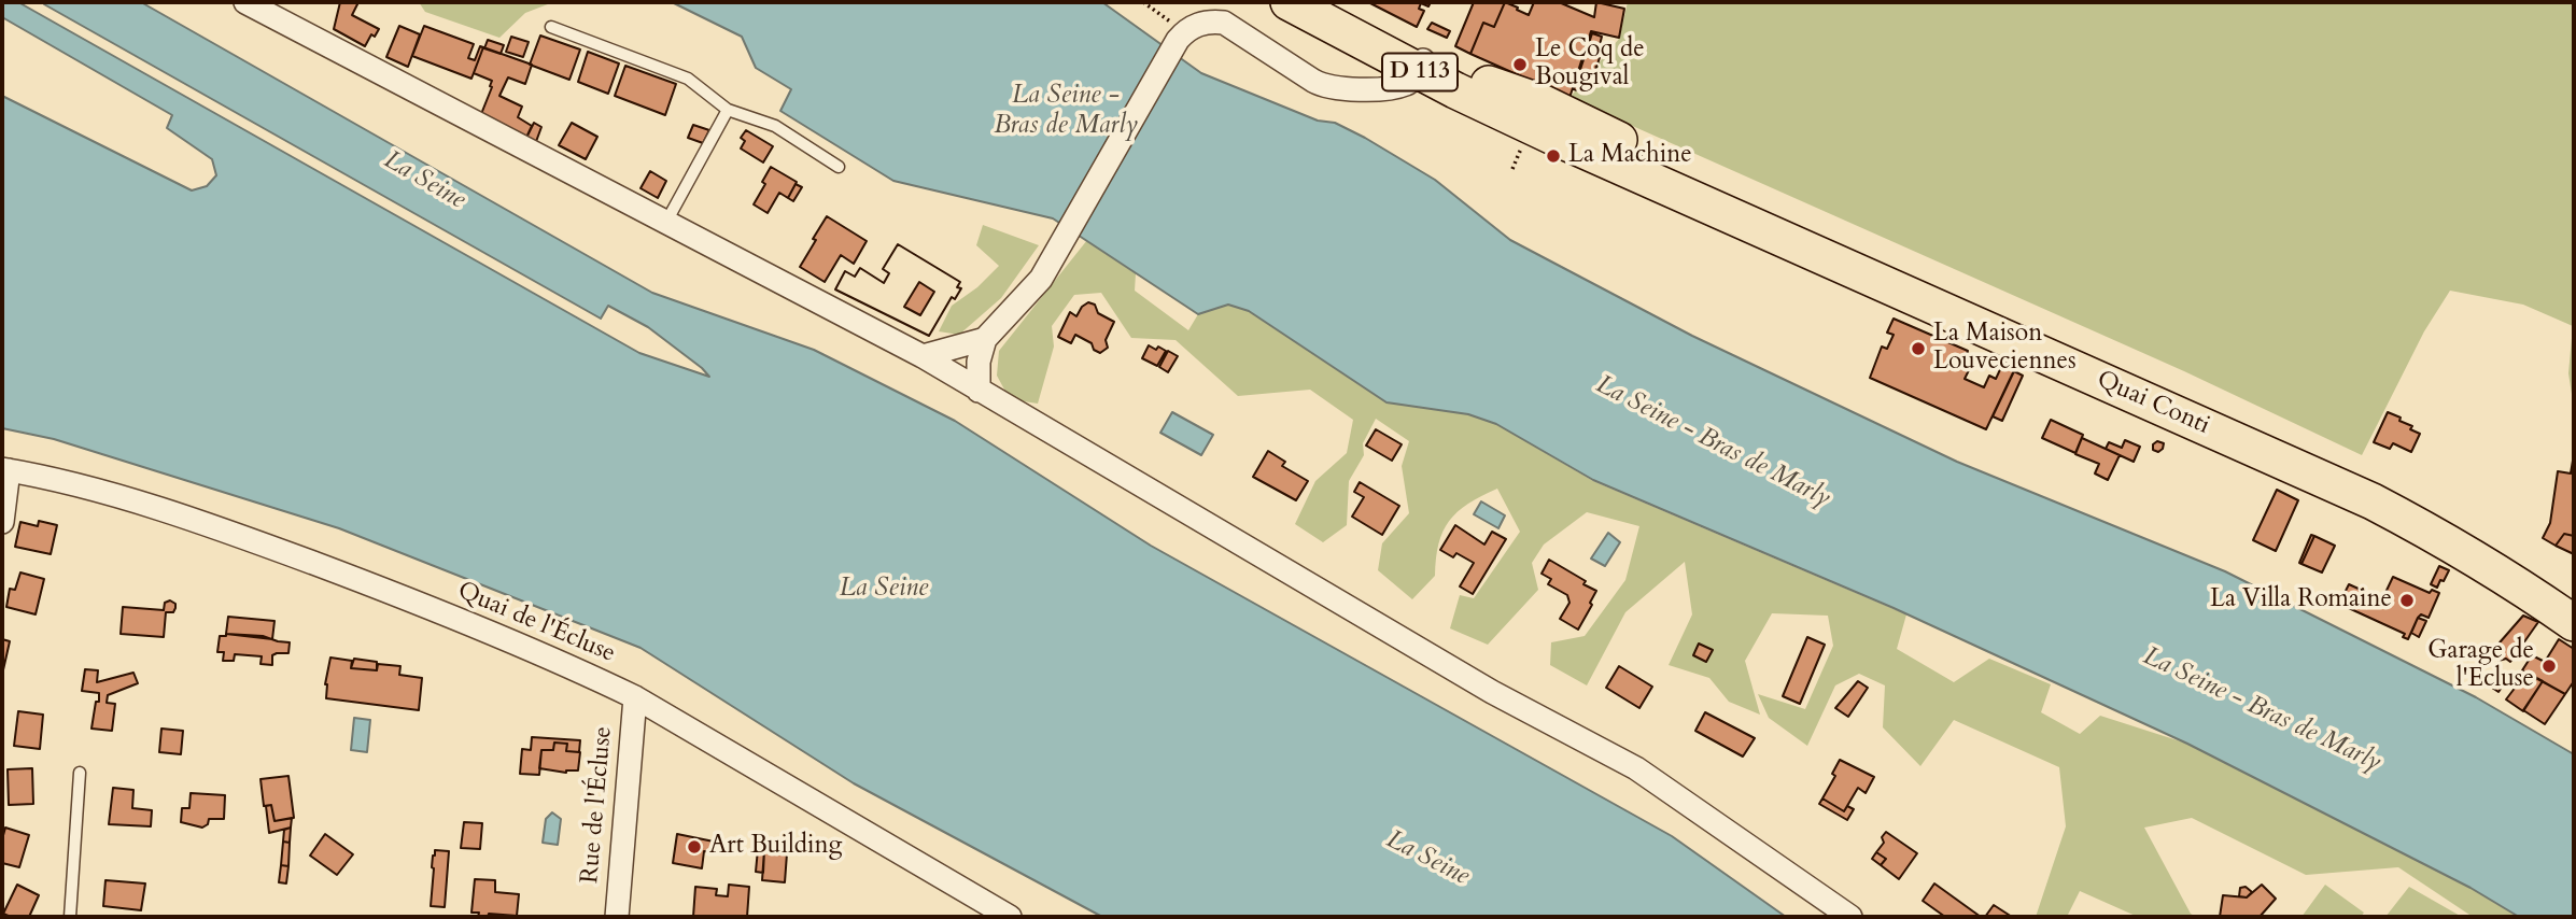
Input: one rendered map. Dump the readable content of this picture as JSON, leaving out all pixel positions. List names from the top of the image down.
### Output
{
  "streets": {
    "main road": ["D 113", "Quai Conti"],
    "street": ["Quai de l'Écluse", "Rue de l'Écluse"]
  },
  "crossings": [
    ["D 113", "Quai Conti"],
    ["Quai de l'Écluse", "Rue de l'Écluse"]
  ],
  "water": ["La Seine - Bras de Marly", "La Seine"],
  "places": [
    "Le Coq de Bougival",
    "La Machine",
    "La Maison Louveciennes",
    "La Villa Romaine",
    "Garage de l'Ecluse",
    "Art Building"
  ]
}
